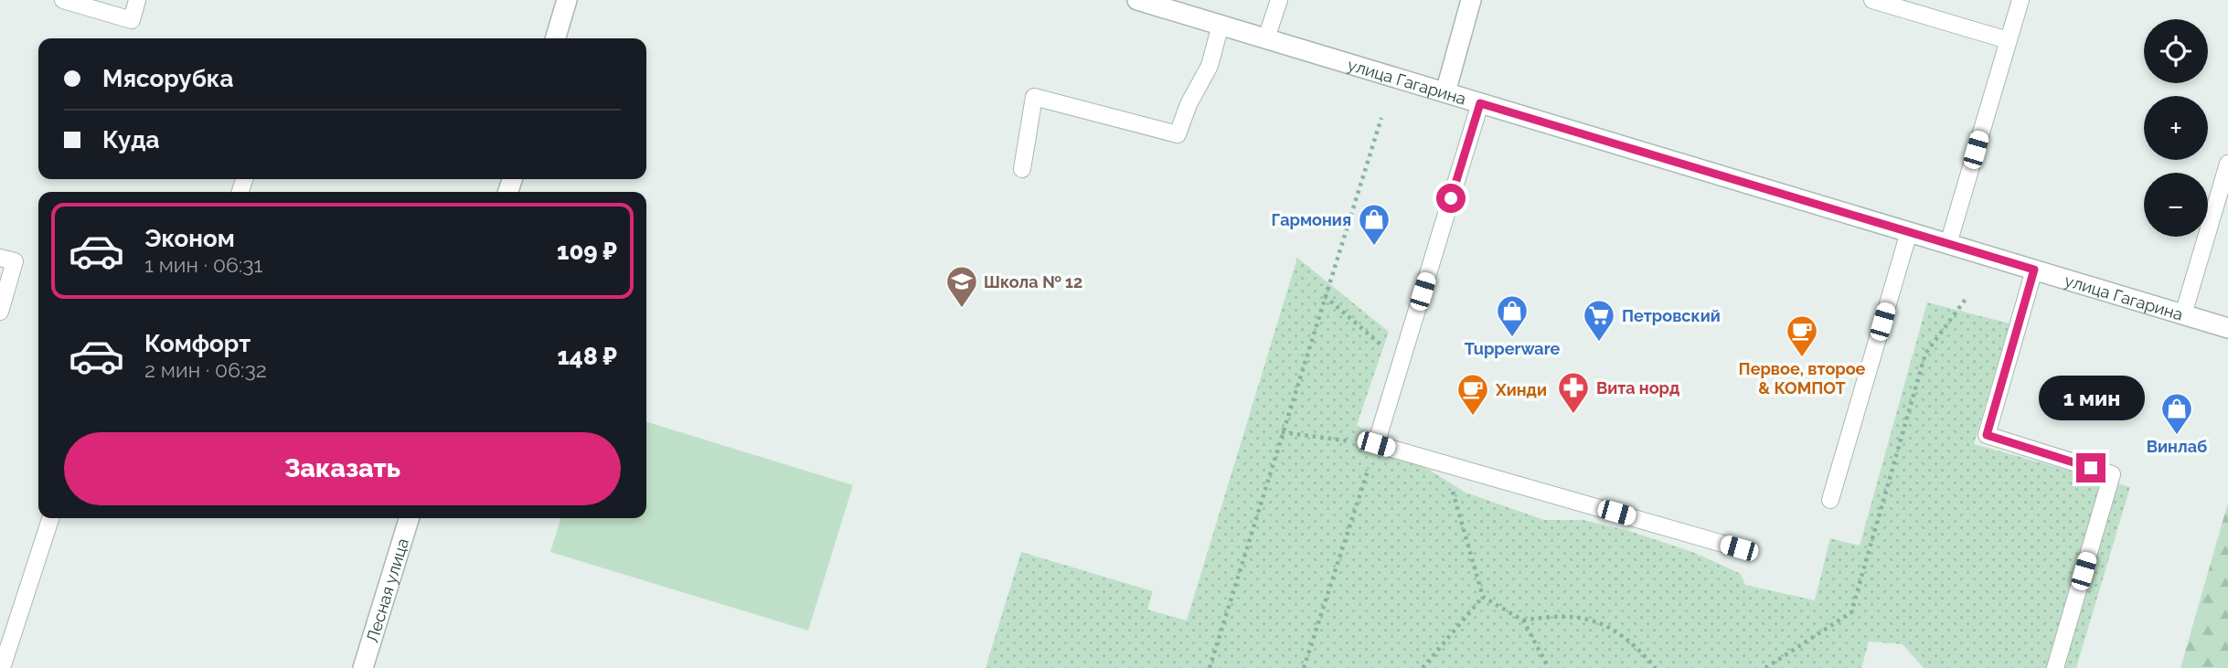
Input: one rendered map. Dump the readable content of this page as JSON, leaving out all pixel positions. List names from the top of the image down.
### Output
{
  "streets": {
    "street": ["улица Гагарина", "Лесная улица"]
  },
  "places": {
    "shop": ["Гармония", "Tupperware", "Винлаб"],
    "school or university": ["Школа № 12"],
    "supermarket": ["Петровский"],
    "cafe": ["Первое, второе & КОМПОТ", "Хинди"],
    "pharmacy": ["Вита норд"]
  },
  "page": {
    "map_buttons": ["+", "−"],
    "banner": ["Мясорубка", "Куда"],
    "list": [
      {
        "name": "Эконом",
        "note": "1 мин · 06:31",
        "value": "109 ₽"
      },
      {
        "name": "Комфорт",
        "note": "2 мин · 06:32",
        "value": "148 ₽"
      }
    ],
    "bubble": "1 мин",
    "buttons": "Заказать"
  }
}
